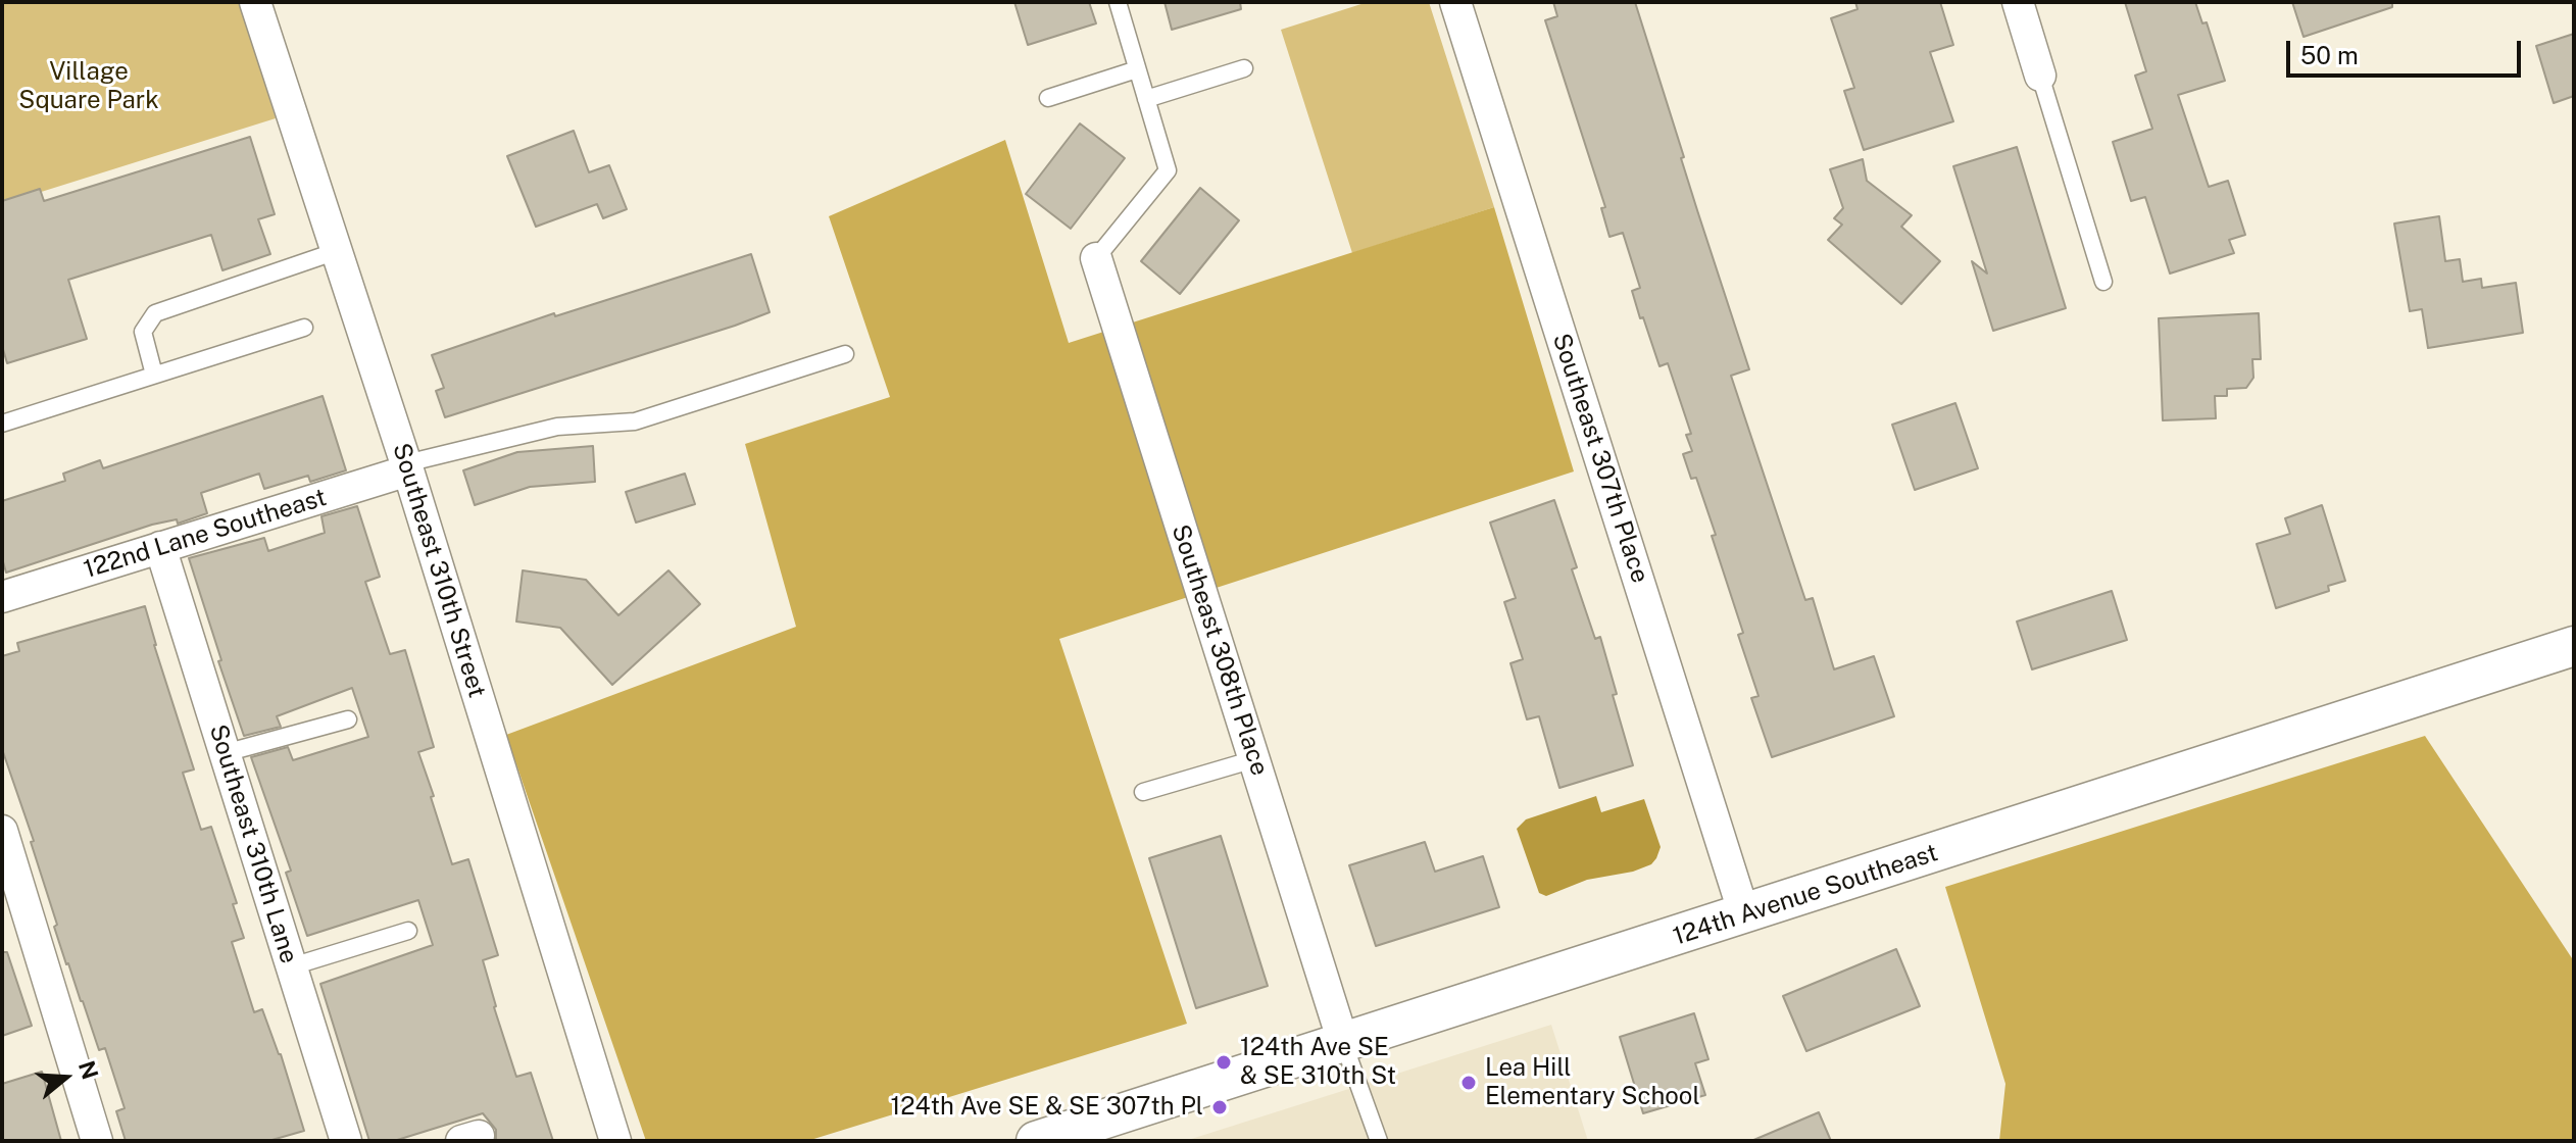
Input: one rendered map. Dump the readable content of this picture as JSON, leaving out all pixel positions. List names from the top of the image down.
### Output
{
  "streets": {
    "street": [
      "Southeast 307th Place",
      "122nd Lane Southeast",
      "Southeast 310th Street",
      "Southeast 308th Place",
      "Southeast 310th Lane",
      "124th Avenue Southeast"
    ]
  },
  "crossings": [
    ["Southeast 307th Place", "124th Avenue Southeast"],
    ["122nd Lane Southeast", "Southeast 310th Street"],
    ["122nd Lane Southeast", "Southeast 310th Lane"],
    ["Southeast 308th Place", "124th Avenue Southeast"]
  ],
  "parks": ["Village Square Park"],
  "places": ["124th Ave SE & SE 310th St", "Lea Hill Elementary School", "124th Ave SE & SE 307th Pl"],
  "scale_bar": "50 m",
  "north": "right"
}
